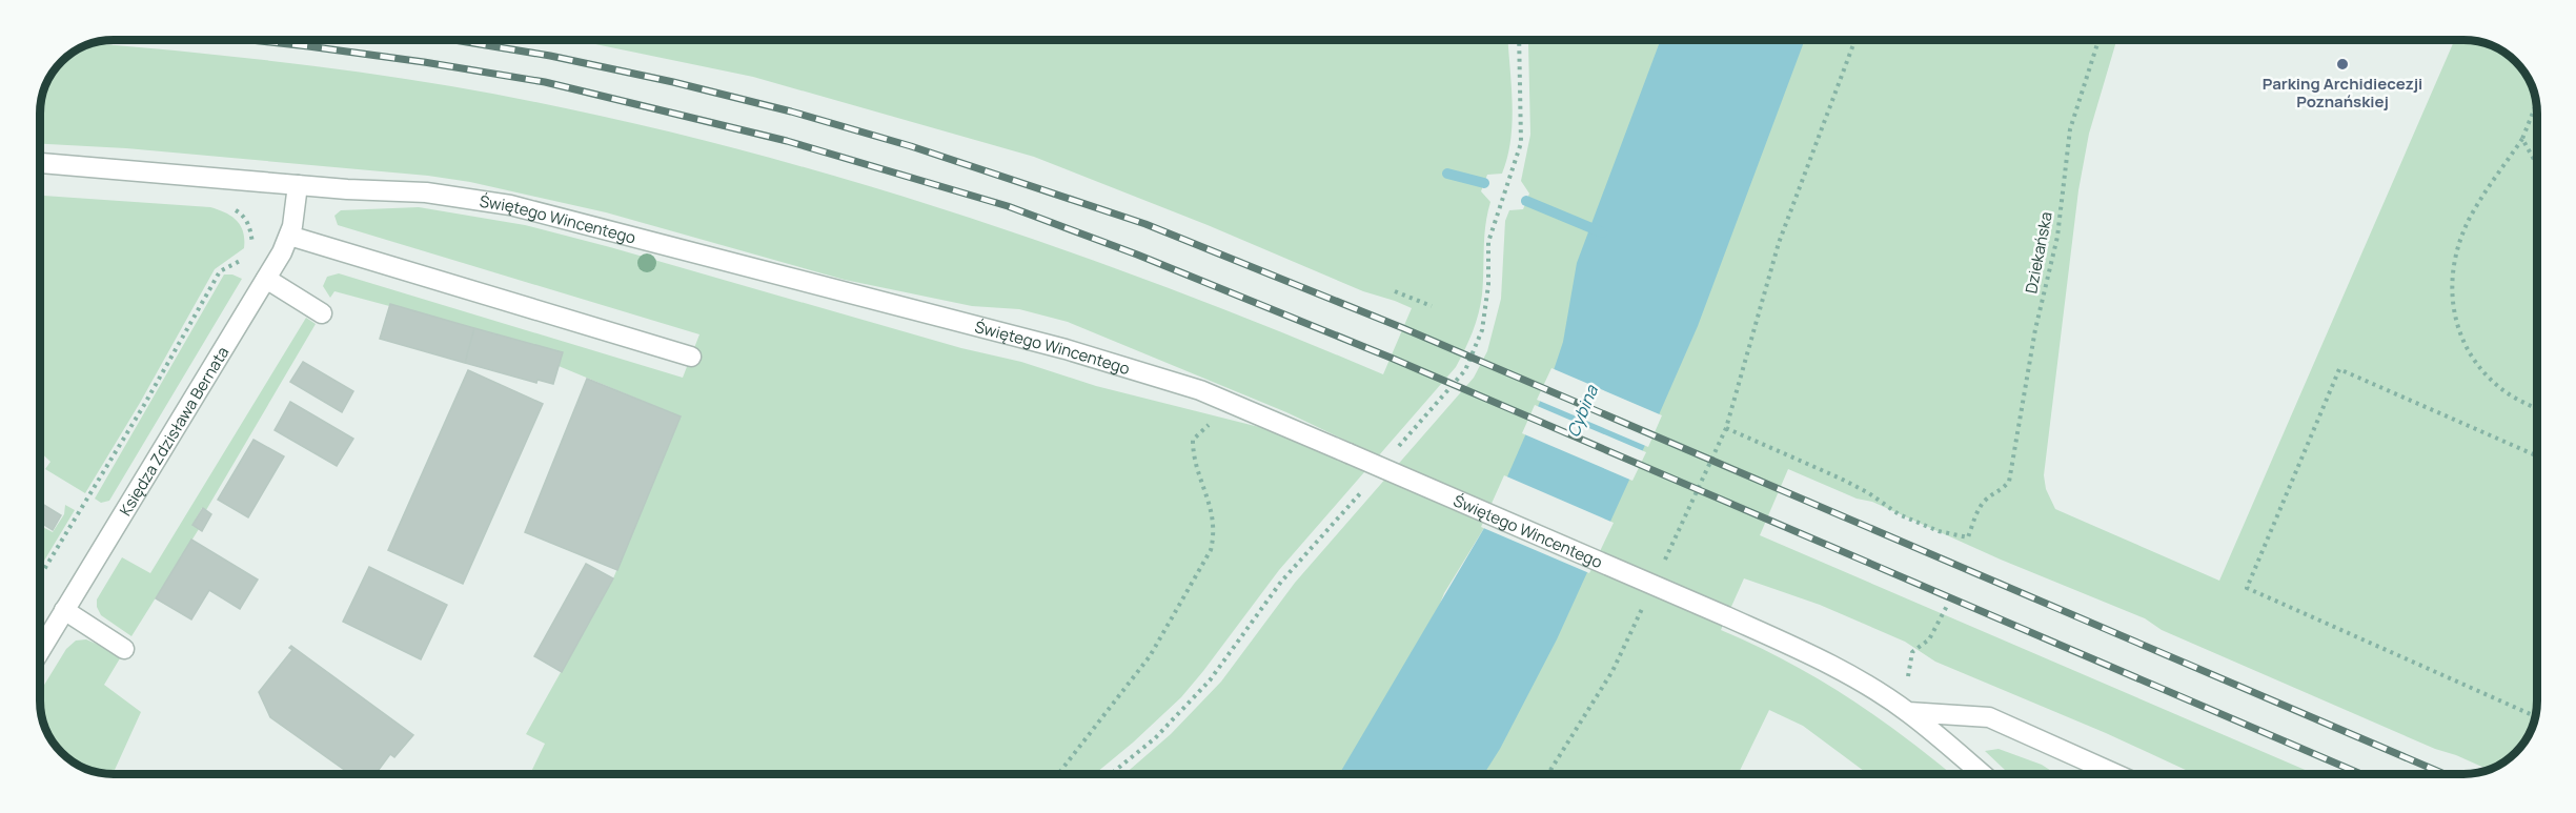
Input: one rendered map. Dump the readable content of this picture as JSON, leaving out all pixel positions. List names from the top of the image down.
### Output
{
  "streets": {
    "street": ["Świętego Wincentego", "Księdza Zdzisława Bernata"],
    "path": ["Dziekańska"]
  },
  "crossings": [
    ["Świętego Wincentego", "Księdza Zdzisława Bernata"]
  ],
  "water": ["Cybina"],
  "places": ["Parking Archidiecezji Poznańskiej"]
}
